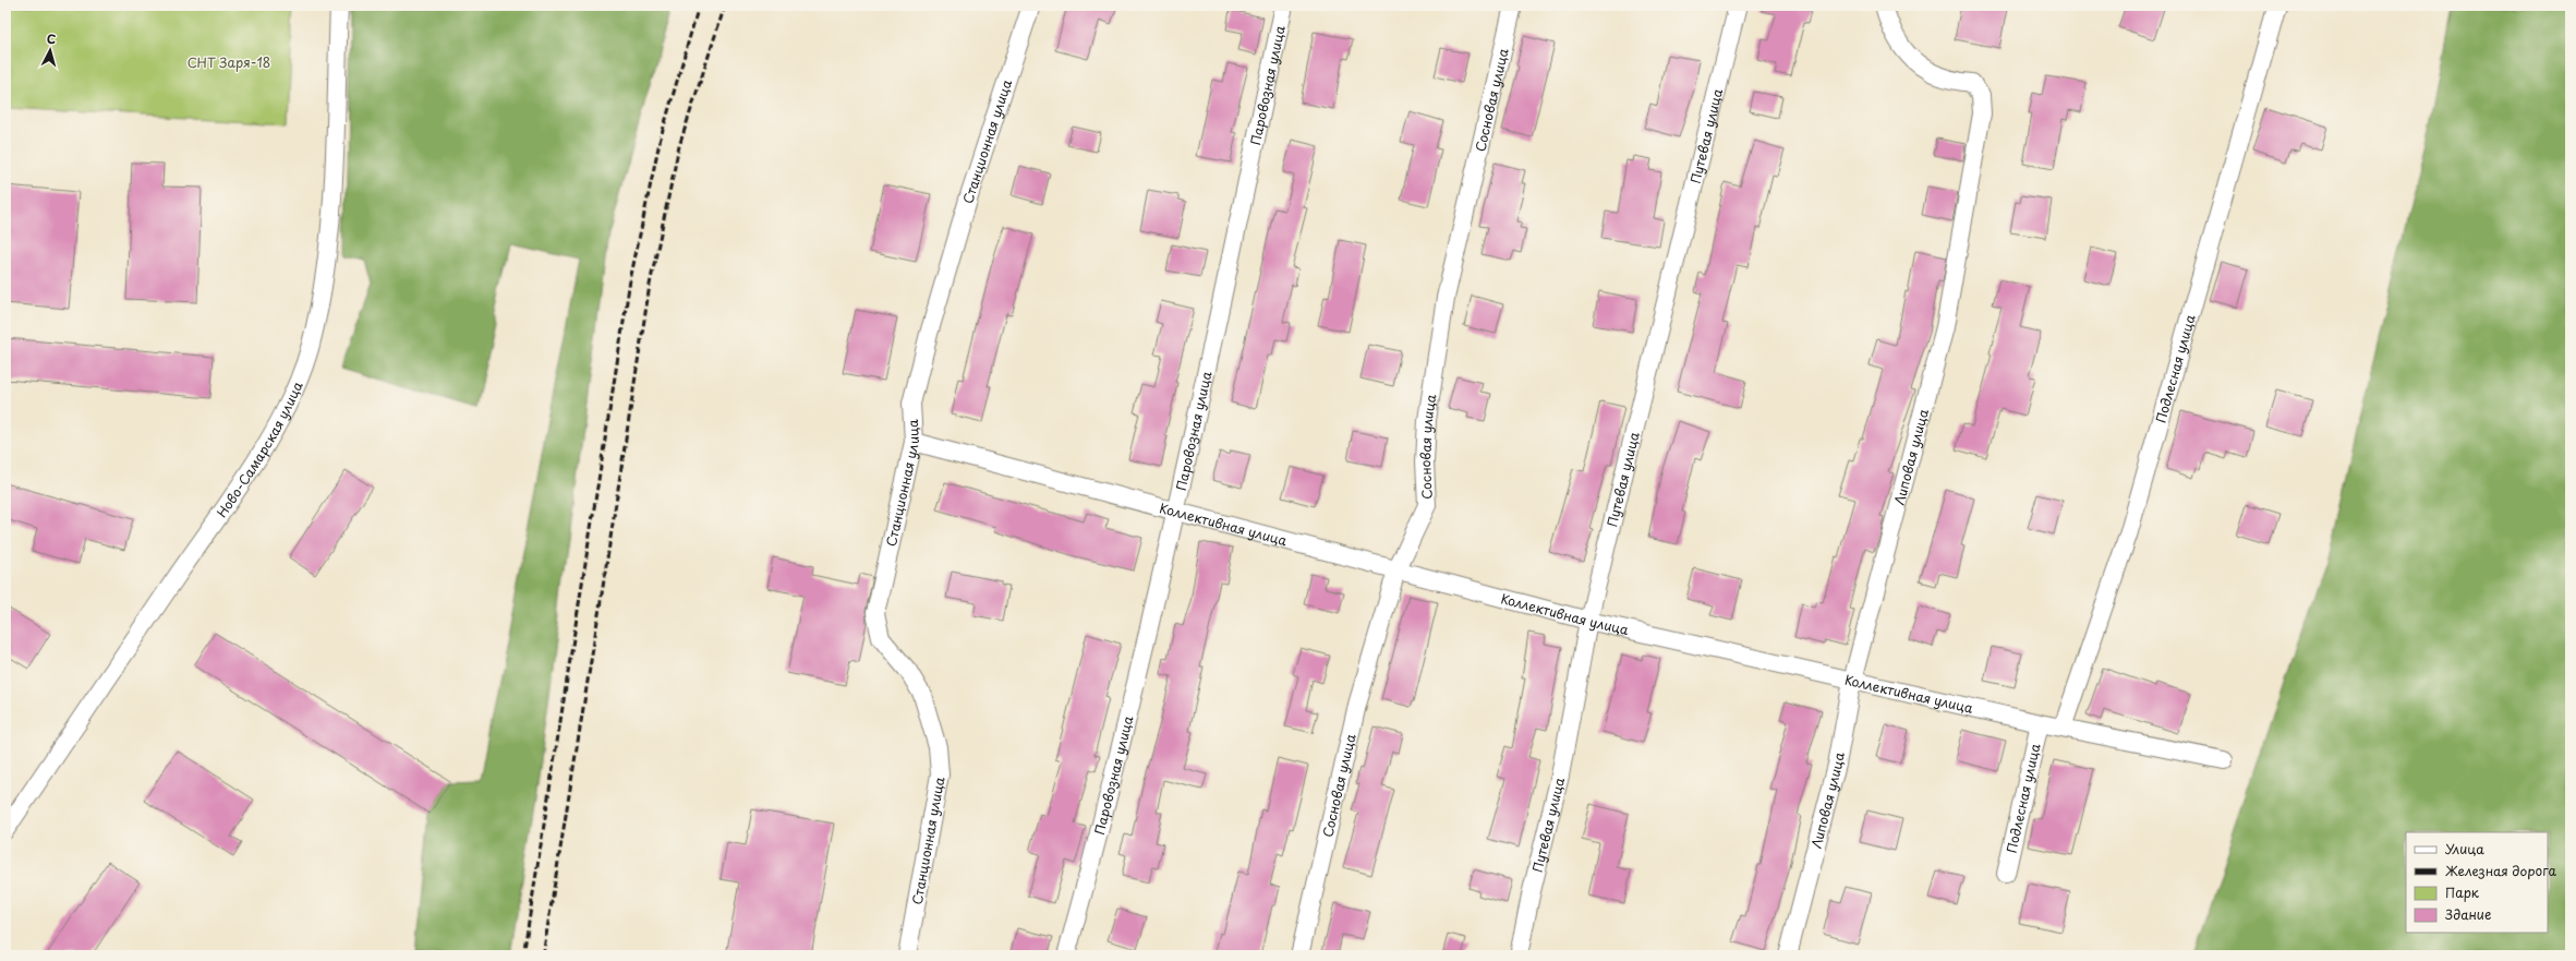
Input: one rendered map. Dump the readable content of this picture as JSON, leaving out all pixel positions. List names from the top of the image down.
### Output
{
  "streets": {
    "street": [
      "Паровозная улица",
      "Сосновая улица",
      "Путевая улица",
      "Станционная улица",
      "Подлесная улица",
      "Ново-Самарская улица",
      "Липовая улица",
      "Коллективная улица"
    ]
  },
  "crossings": [
    ["Паровозная улица", "Коллективная улица"],
    ["Сосновая улица", "Коллективная улица"],
    ["Путевая улица", "Коллективная улица"],
    ["Станционная улица", "Коллективная улица"],
    ["Подлесная улица", "Коллективная улица"],
    ["Липовая улица", "Коллективная улица"]
  ],
  "parks": ["СНТ Заря-18"],
  "legend": [
    "Улица",
    "Железная дорога",
    "Парк",
    "Здание"
  ],
  "north": "top"
}
